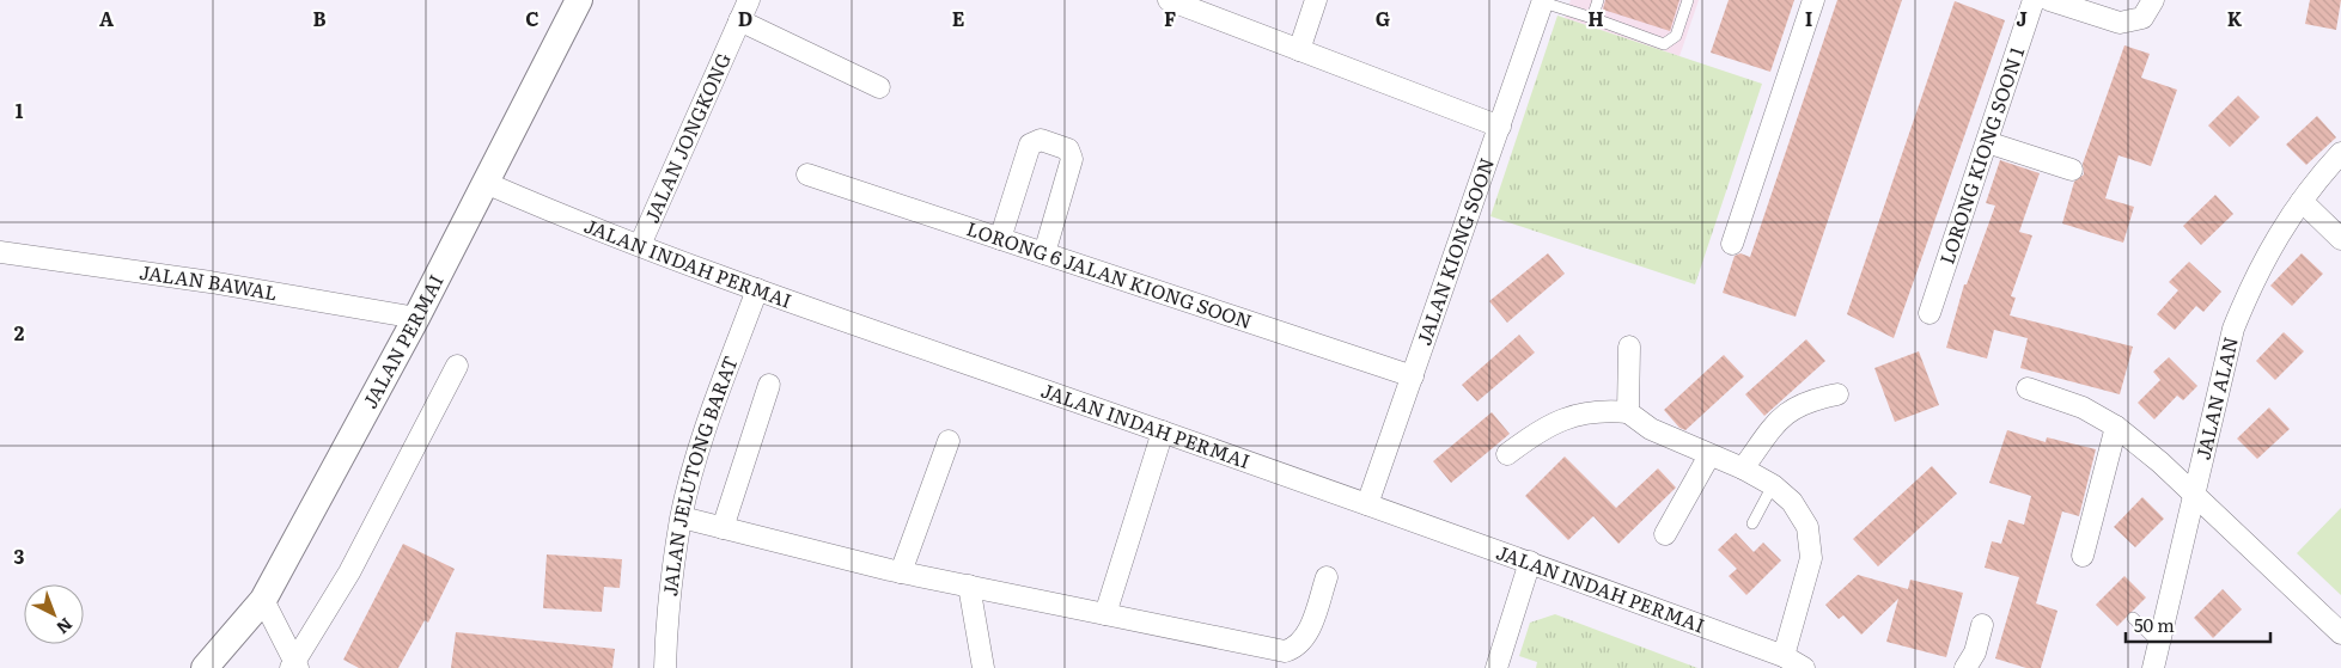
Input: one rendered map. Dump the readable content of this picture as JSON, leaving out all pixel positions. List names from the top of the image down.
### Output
{
  "streets": {
    "street": [
      "JALAN JONGKONG",
      "LORONG KIONG SOON 1",
      "JALAN KIONG SOON",
      "JALAN INDAH PERMAI",
      "LORONG 6 JALAN KIONG SOON",
      "JALAN BAWAL",
      "JALAN PERMAI",
      "JALAN ALAN",
      "JALAN JELUTONG BARAT"
    ]
  },
  "crossings": [
    ["JALAN JONGKONG", "JALAN INDAH PERMAI"],
    ["JALAN KIONG SOON", "JALAN INDAH PERMAI"],
    ["JALAN KIONG SOON", "LORONG 6 JALAN KIONG SOON"],
    ["JALAN INDAH PERMAI", "JALAN PERMAI"],
    ["JALAN INDAH PERMAI", "JALAN JELUTONG BARAT"],
    ["JALAN BAWAL", "JALAN PERMAI"]
  ],
  "scale_bar": "50 m",
  "north": "bottom right",
  "grid": {
    "columns": [
      "A",
      "B",
      "C",
      "D",
      "E",
      "F",
      "G",
      "H",
      "I",
      "J",
      "K"
    ],
    "rows": ["1", "2", "3"]
  }
}
